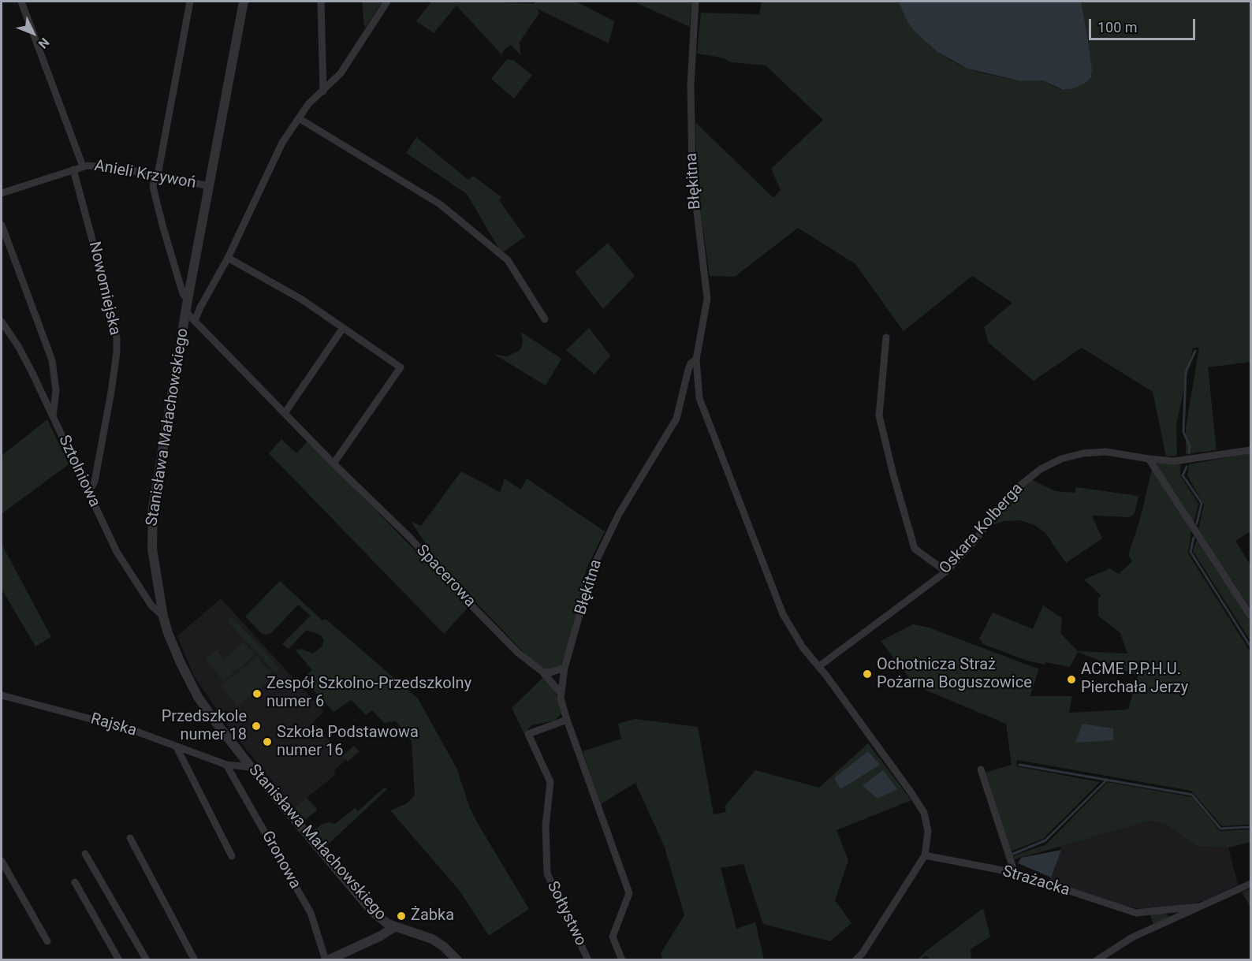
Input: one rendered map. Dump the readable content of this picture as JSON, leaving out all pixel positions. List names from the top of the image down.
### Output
{
  "streets": {
    "street": [
      "Anieli Krzywoń",
      "Błękitna",
      "Nowomiejska",
      "Stanisława Małachowskiego",
      "Sztolniowa",
      "Oskara Kolberga",
      "Spacerowa",
      "Rajska",
      "Gronowa",
      "Strażacka",
      "Sołtystwo"
    ]
  },
  "crossings": [
    ["Anieli Krzywoń", "Nowomiejska"],
    ["Anieli Krzywoń", "Stanisława Małachowskiego"],
    ["Błękitna", "Oskara Kolberga"],
    ["Błękitna", "Spacerowa"],
    ["Nowomiejska", "Sztolniowa"],
    ["Stanisława Małachowskiego", "Sztolniowa"],
    ["Stanisława Małachowskiego", "Spacerowa"],
    ["Stanisława Małachowskiego", "Rajska"],
    ["Rajska", "Gronowa"]
  ],
  "places": [
    "Ochotnicza Straż Pożarna Boguszowice",
    "ACME P.P.H.U. Pierchała Jerzy",
    "Zespół Szkolno-Przedszkolny numer 6",
    "Przedszkole numer 18",
    "Szkoła Podstawowa numer 16",
    "Żabka"
  ],
  "scale_bar": "100 m",
  "north": "bottom right"
}
